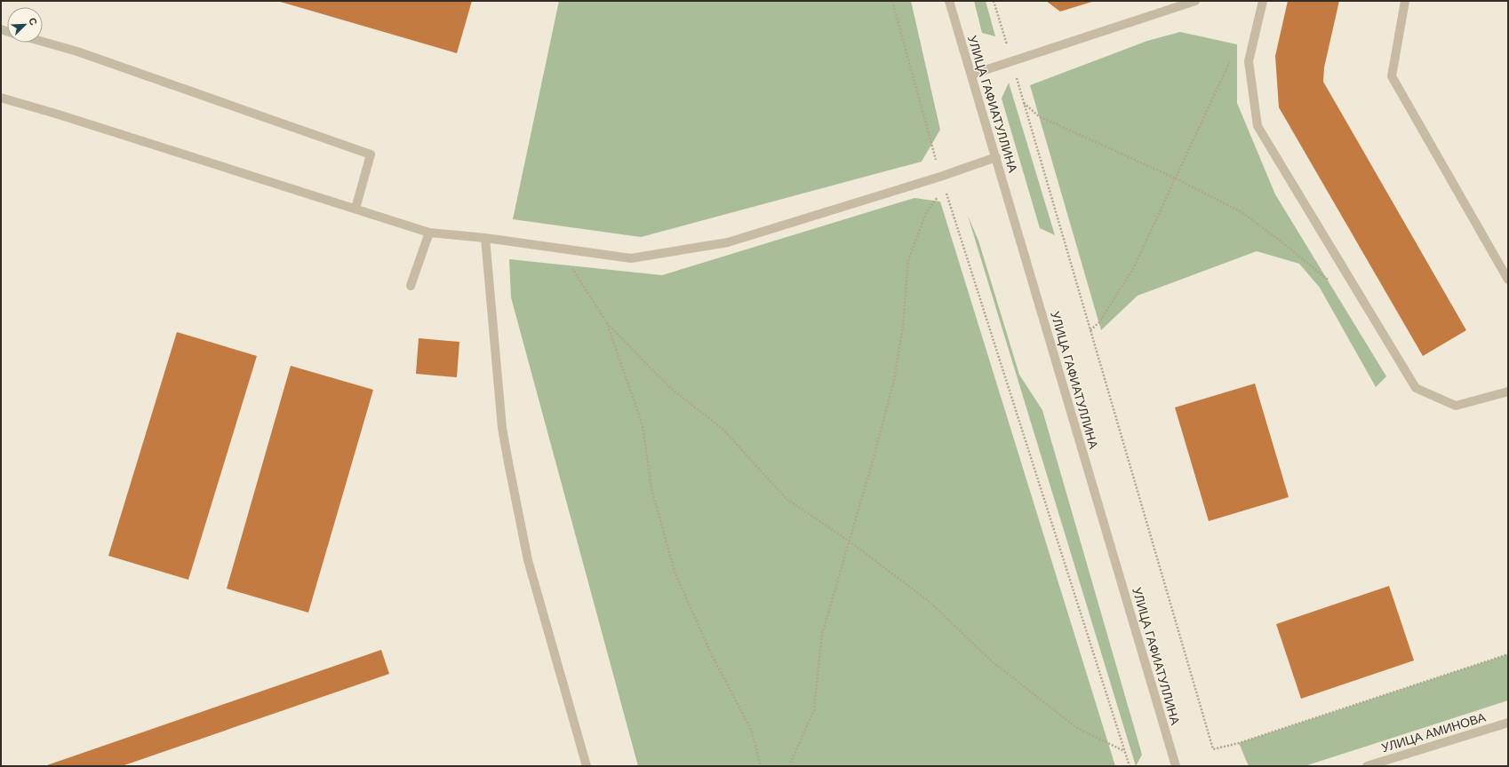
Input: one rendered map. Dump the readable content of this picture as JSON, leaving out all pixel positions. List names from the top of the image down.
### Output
{
  "streets": {
    "street": ["УЛИЦА ГАФИАТУЛЛИНА", "УЛИЦА АМИНОВА"]
  },
  "north": "top right"
}
